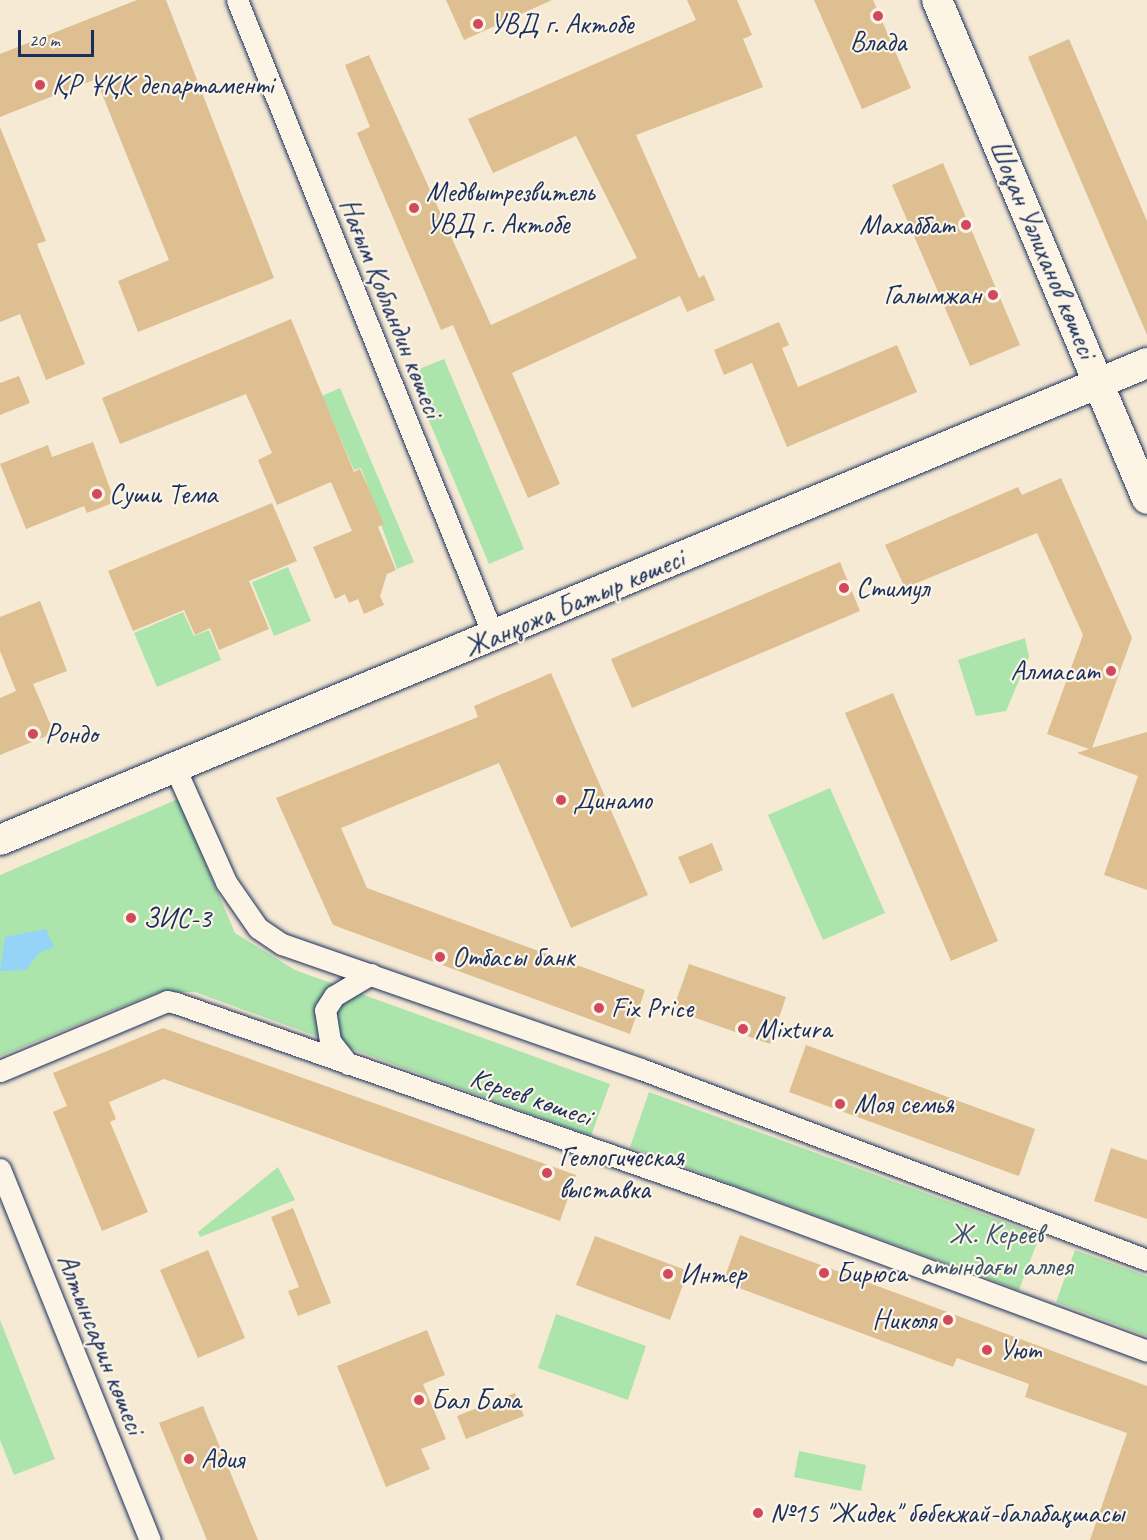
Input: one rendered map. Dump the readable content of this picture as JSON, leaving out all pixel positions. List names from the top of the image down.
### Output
{
  "streets": {
    "street": [
      "Шоқан Уәлиханов көшесі",
      "Нағым Қобландин көшесі",
      "Жанқожа Батыр көшесі",
      "Кереев көшесі",
      "Алтынсарин көшесі"
    ]
  },
  "crossings": [
    ["Шоқан Уәлиханов көшесі", "Жанқожа Батыр көшесі"],
    ["Нағым Қобландин көшесі", "Жанқожа Батыр көшесі"]
  ],
  "parks": ["Ж. Кереев атындағы аллея"],
  "places": [
    "Влада",
    "УВД г. Актобе",
    "ҚР ҰҚК департаменті",
    "Медвытрезвитель УВД г. Актобе",
    "Махаббат",
    "Галымжан",
    "Суши Тема",
    "Стимул",
    "Алмасат",
    "Рондо",
    "Динамо",
    "ЗИС-3",
    "Отбасы банк",
    "Fix Price",
    "Mixtura",
    "Моя семья",
    "Геологическая выставка",
    "Бирюса",
    "Интер",
    "Николя",
    "Уют",
    "Бал Бала",
    "Адия",
    "№15 \"Жидек\" бөбекжай-балабақшасы"
  ],
  "scale_bar": "20 m"
}
